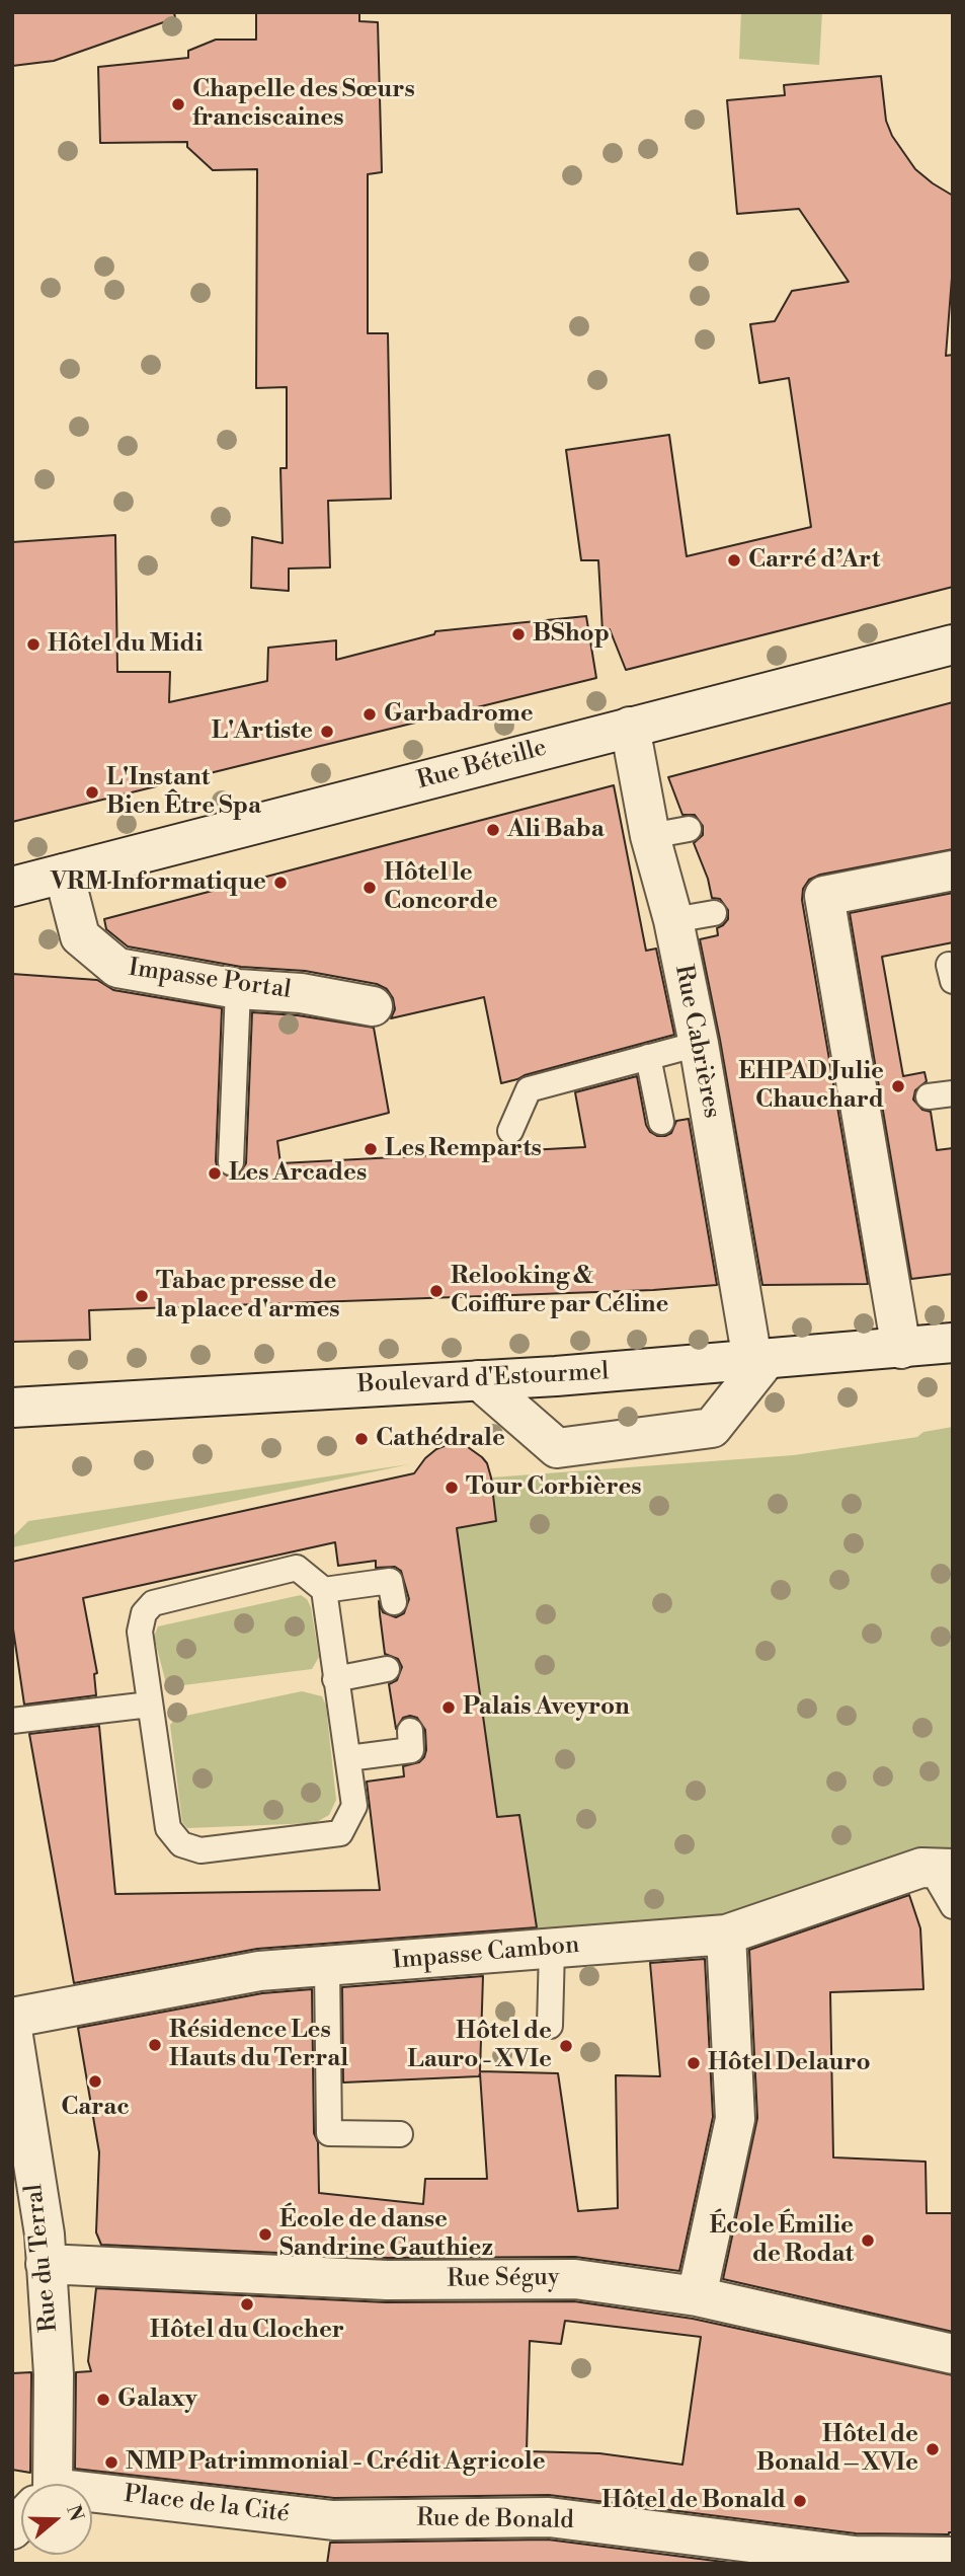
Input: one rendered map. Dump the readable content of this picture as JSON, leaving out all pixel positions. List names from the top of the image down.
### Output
{
  "streets": {
    "street": [
      "Rue Béteille",
      "Impasse Portal",
      "Rue Cabrières",
      "Boulevard d'Estourmel",
      "Impasse Cambon",
      "Rue du Terral",
      "Rue Séguy",
      "Place de la Cité",
      "Rue de Bonald"
    ]
  },
  "crossings": [
    ["Rue Béteille", "Impasse Portal"],
    ["Rue Béteille", "Rue Cabrières"],
    ["Rue Cabrières", "Boulevard d'Estourmel"],
    ["Rue du Terral", "Rue Séguy"],
    ["Place de la Cité", "Rue de Bonald"]
  ],
  "places": [
    "Chapelle des Sœurs franciscaines",
    "Carré d’Art",
    "BShop",
    "Hôtel du Midi",
    "Garbadrome",
    "L'Artiste",
    "L'Instant Bien Être Spa",
    "Ali Baba",
    "VRM Informatique",
    "Hôtel le Concorde",
    "EHPAD Julie Chauchard",
    "Les Remparts",
    "Les Arcades",
    "Relooking & Coiffure par Céline",
    "Tabac presse de la place d'armes",
    "Cathédrale",
    "Tour Corbières",
    "Palais Aveyron",
    "Résidence Les Hauts du Terral",
    "Hôtel de Lauro - XVIe",
    "Hôtel Delauro",
    "Carac",
    "École de danse Sandrine Gauthiez",
    "École Émilie de Rodat",
    "Hôtel du Clocher",
    "Galaxy",
    "Hôtel de Bonald – XVIe",
    "NMP Patrimmonial - Crédit Agricole",
    "Hôtel de Bonald"
  ],
  "north": "right"
}
